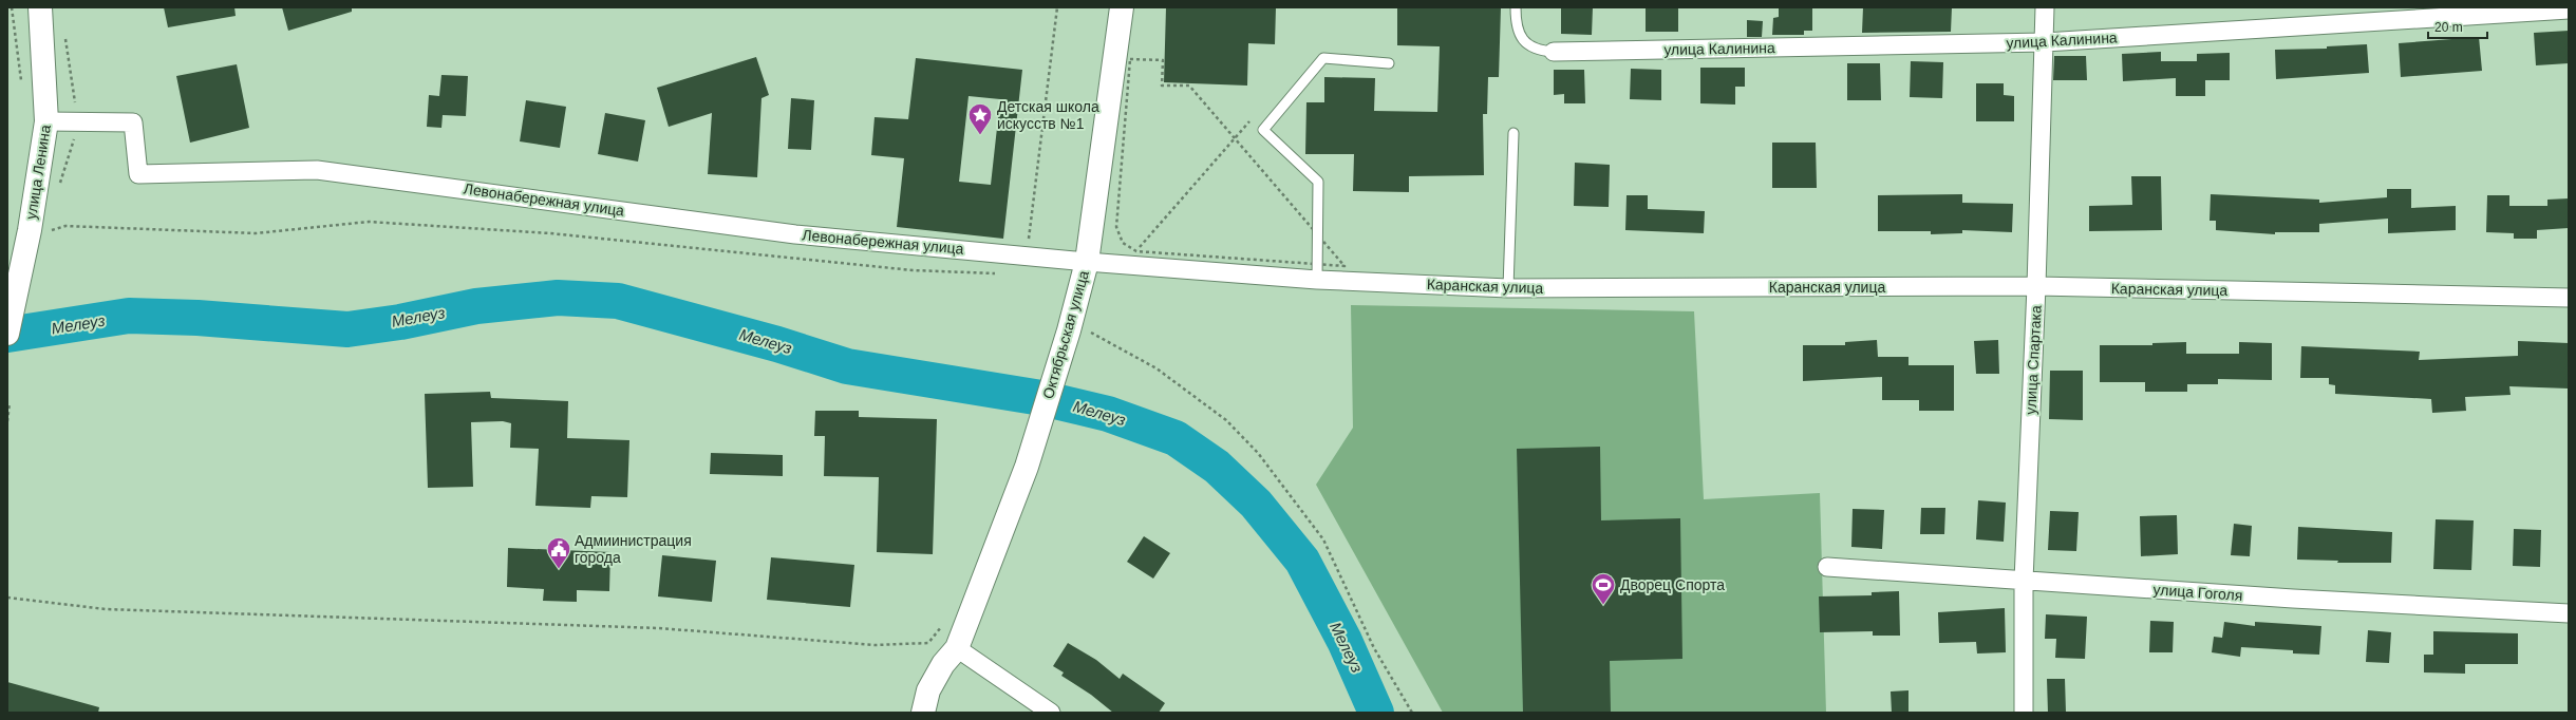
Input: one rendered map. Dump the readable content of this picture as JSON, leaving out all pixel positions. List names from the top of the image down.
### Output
{
  "streets": {
    "street": [
      "улица Калинина",
      "улица Ленина",
      "Левонабережная улица",
      "Каранская улица",
      "Октябрьская улица",
      "улица Спартака",
      "улица Гоголя"
    ]
  },
  "crossings": [
    ["улица Калинина", "улица Спартака"],
    ["улица Ленина", "Левонабережная улица"],
    ["Левонабережная улица", "Каранская улица"],
    ["Левонабережная улица", "Октябрьская улица"],
    ["Каранская улица", "Октябрьская улица"],
    ["Каранская улица", "улица Спартака"],
    ["улица Спартака", "улица Гоголя"]
  ],
  "water": ["Мелеуз"],
  "places": {
    "place": ["Детская школа искусств №1"],
    "public building": ["Адмиинистрация города"],
    "sports": ["Дворец Спорта"]
  },
  "scale_bar": "20 m"
}
